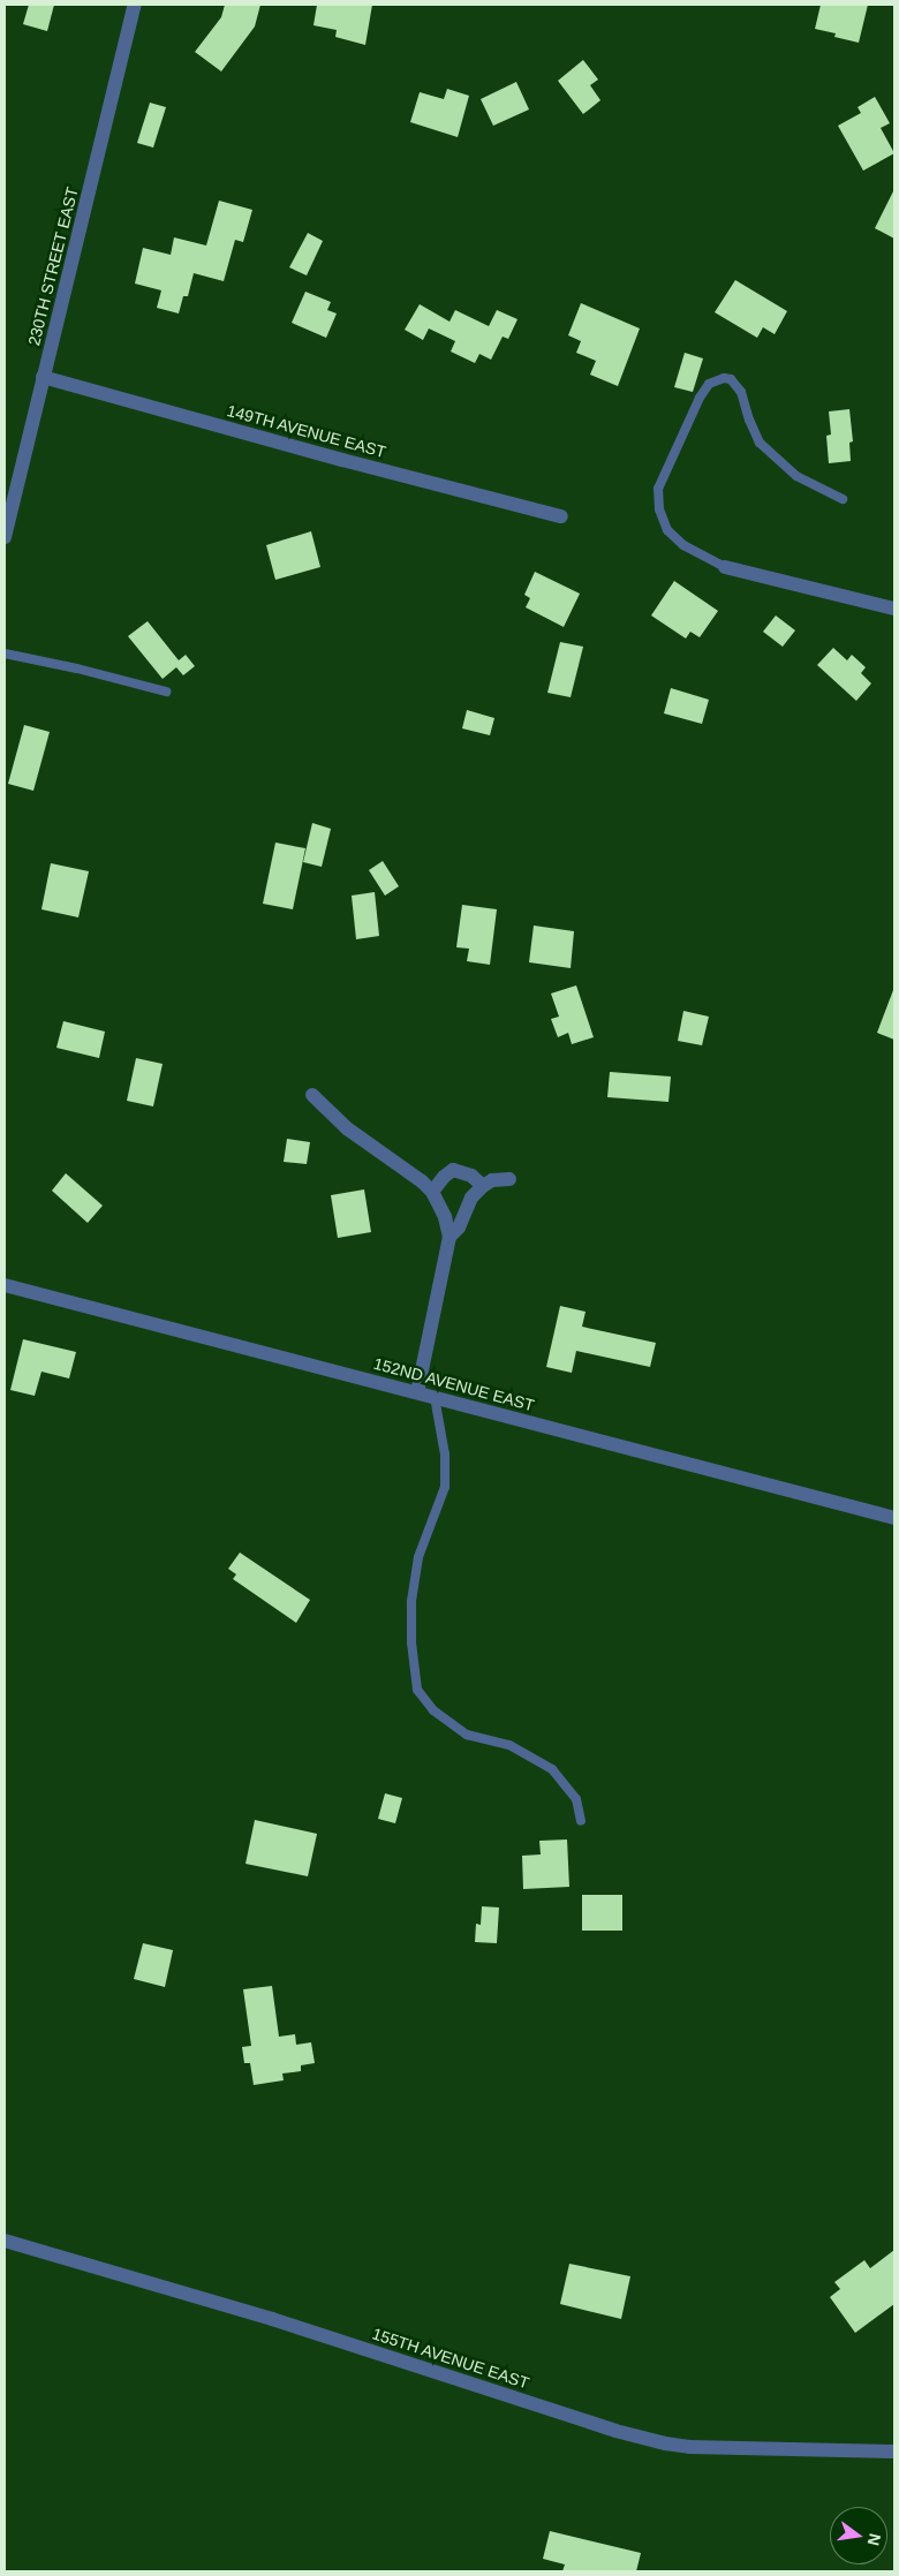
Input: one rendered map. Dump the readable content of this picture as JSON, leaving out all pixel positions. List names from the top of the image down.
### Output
{
  "streets": {
    "street": [
      "230TH STREET EAST",
      "149TH AVENUE EAST",
      "152ND AVENUE EAST",
      "155TH AVENUE EAST"
    ]
  },
  "crossings": [
    ["230TH STREET EAST", "149TH AVENUE EAST"]
  ],
  "north": "right"
}
